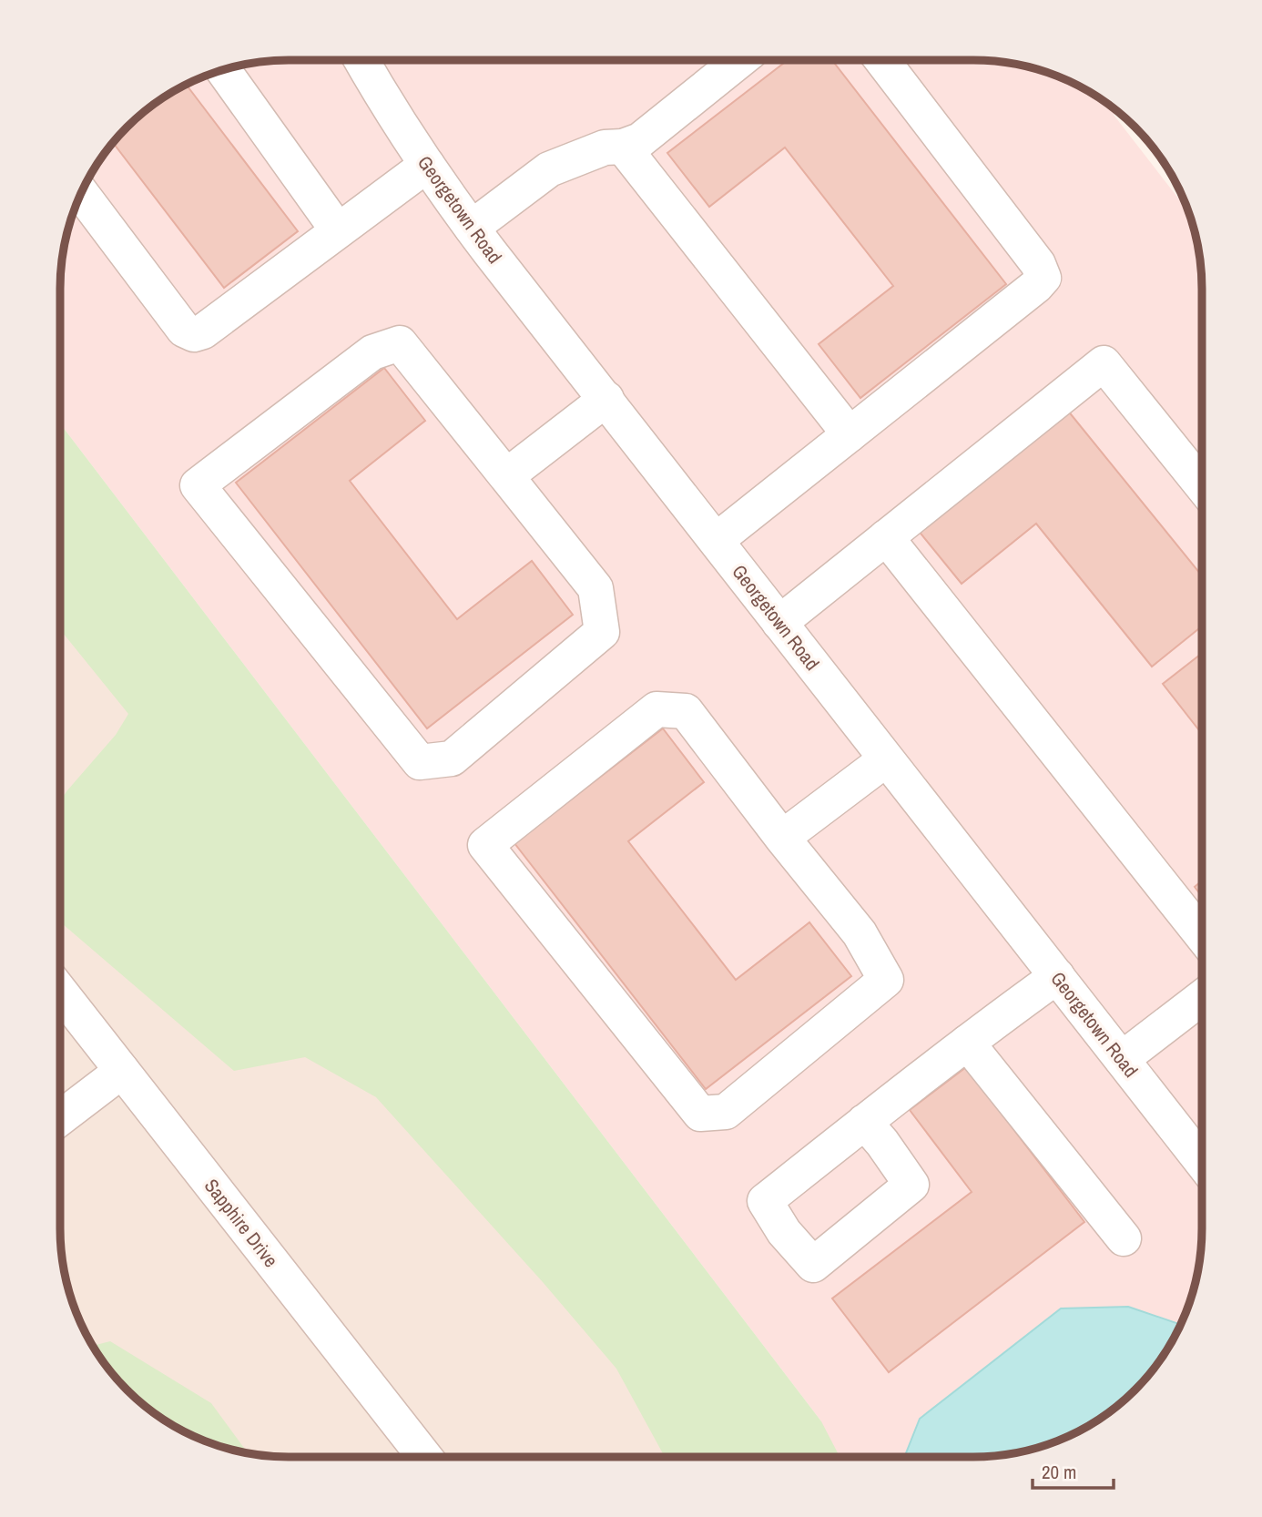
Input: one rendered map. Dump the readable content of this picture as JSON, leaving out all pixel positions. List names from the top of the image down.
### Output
{
  "streets": {
    "street": ["Georgetown Road", "Sapphire Drive"]
  },
  "scale_bar": "20 m"
}
